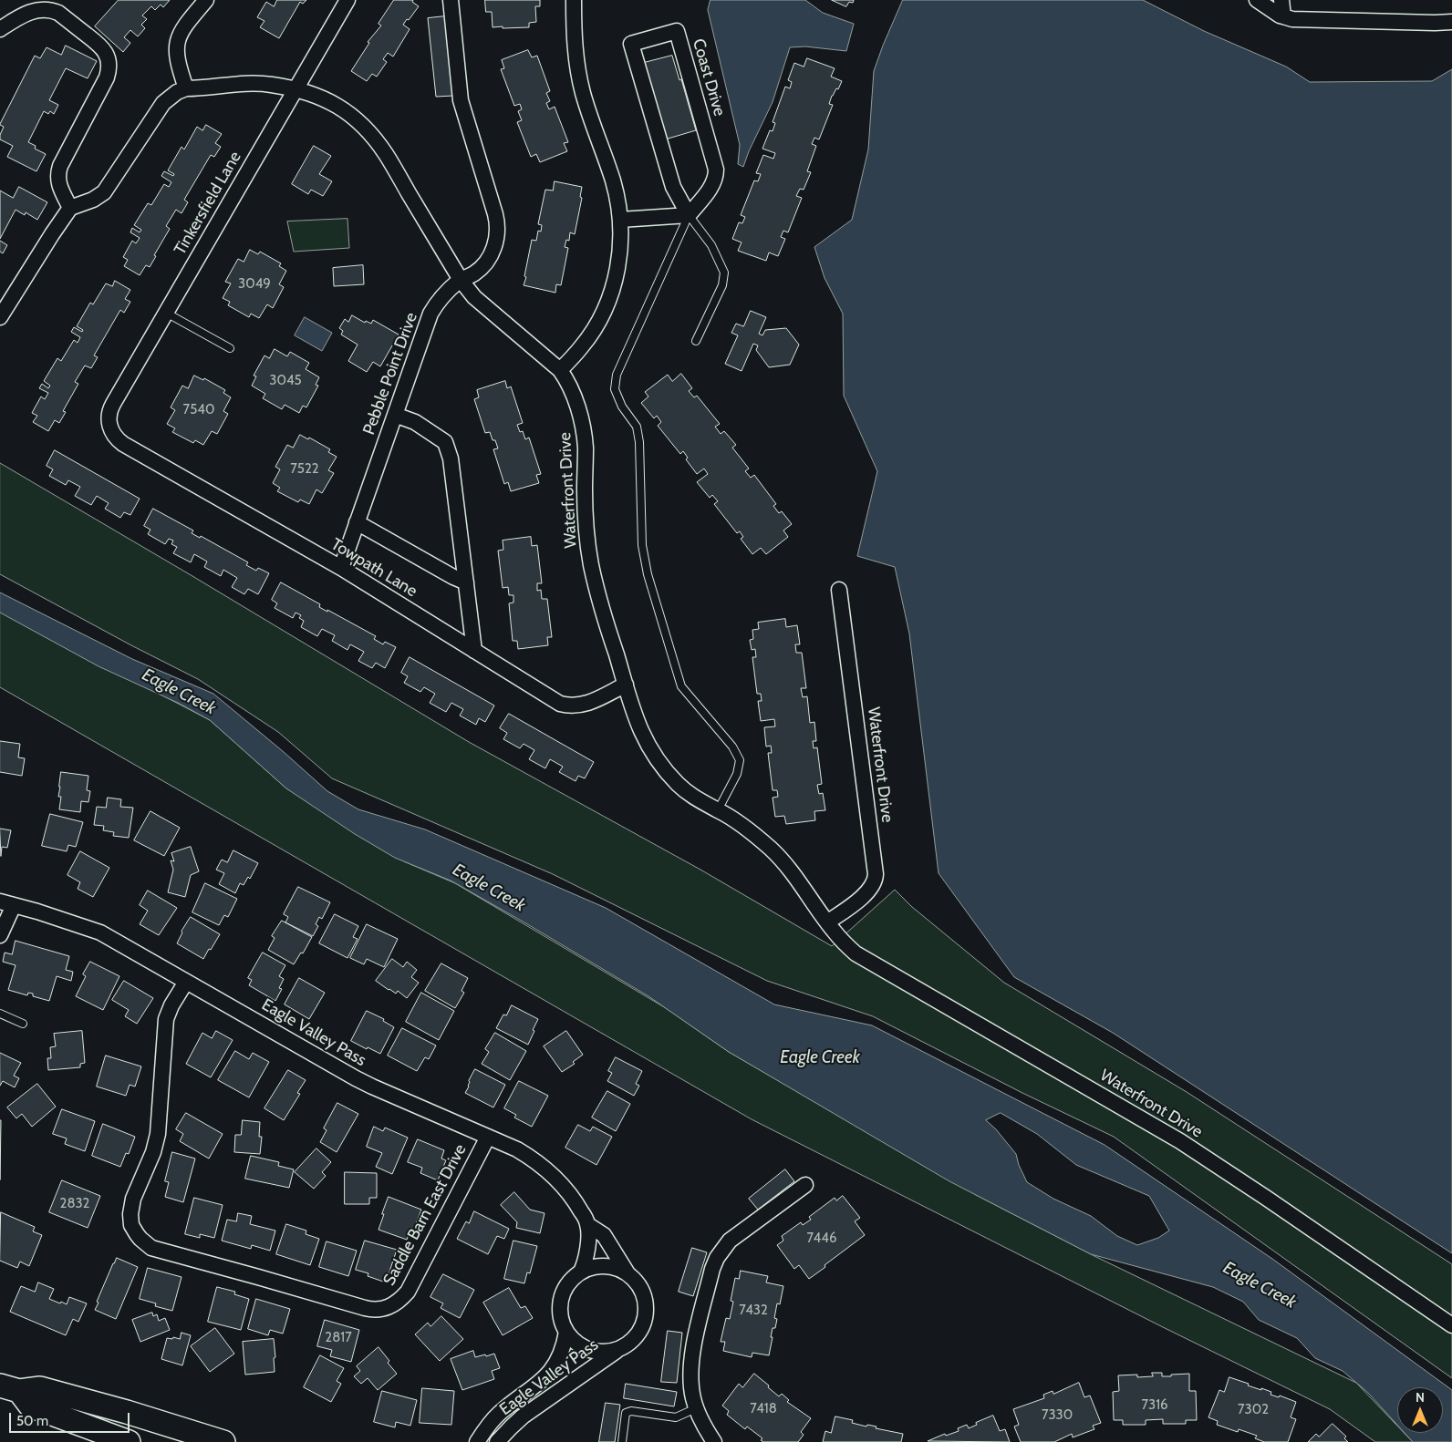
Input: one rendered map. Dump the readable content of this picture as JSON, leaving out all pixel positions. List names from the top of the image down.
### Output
{
  "streets": {
    "street": [
      "Coast Drive",
      "Tinkersfield Lane",
      "Pebble Point Drive",
      "Waterfront Drive",
      "Towpath Lane",
      "Eagle Valley Pass",
      "Saddle Barn East Drive"
    ]
  },
  "crossings": [
    ["Tinkersfield Lane", "Waterfront Drive"],
    ["Tinkersfield Lane", "Towpath Lane"],
    ["Pebble Point Drive", "Waterfront Drive"],
    ["Pebble Point Drive", "Towpath Lane"],
    ["Waterfront Drive", "Towpath Lane"],
    ["Eagle Valley Pass", "Saddle Barn East Drive"]
  ],
  "water": ["Eagle Creek"],
  "house_numbers": [
    "3049",
    "3045",
    "7540",
    "7522",
    "2832",
    "7446",
    "7432",
    "2817",
    "7316",
    "7418",
    "7302",
    "7330"
  ],
  "scale_bar": "50 m",
  "north": "top"
}
